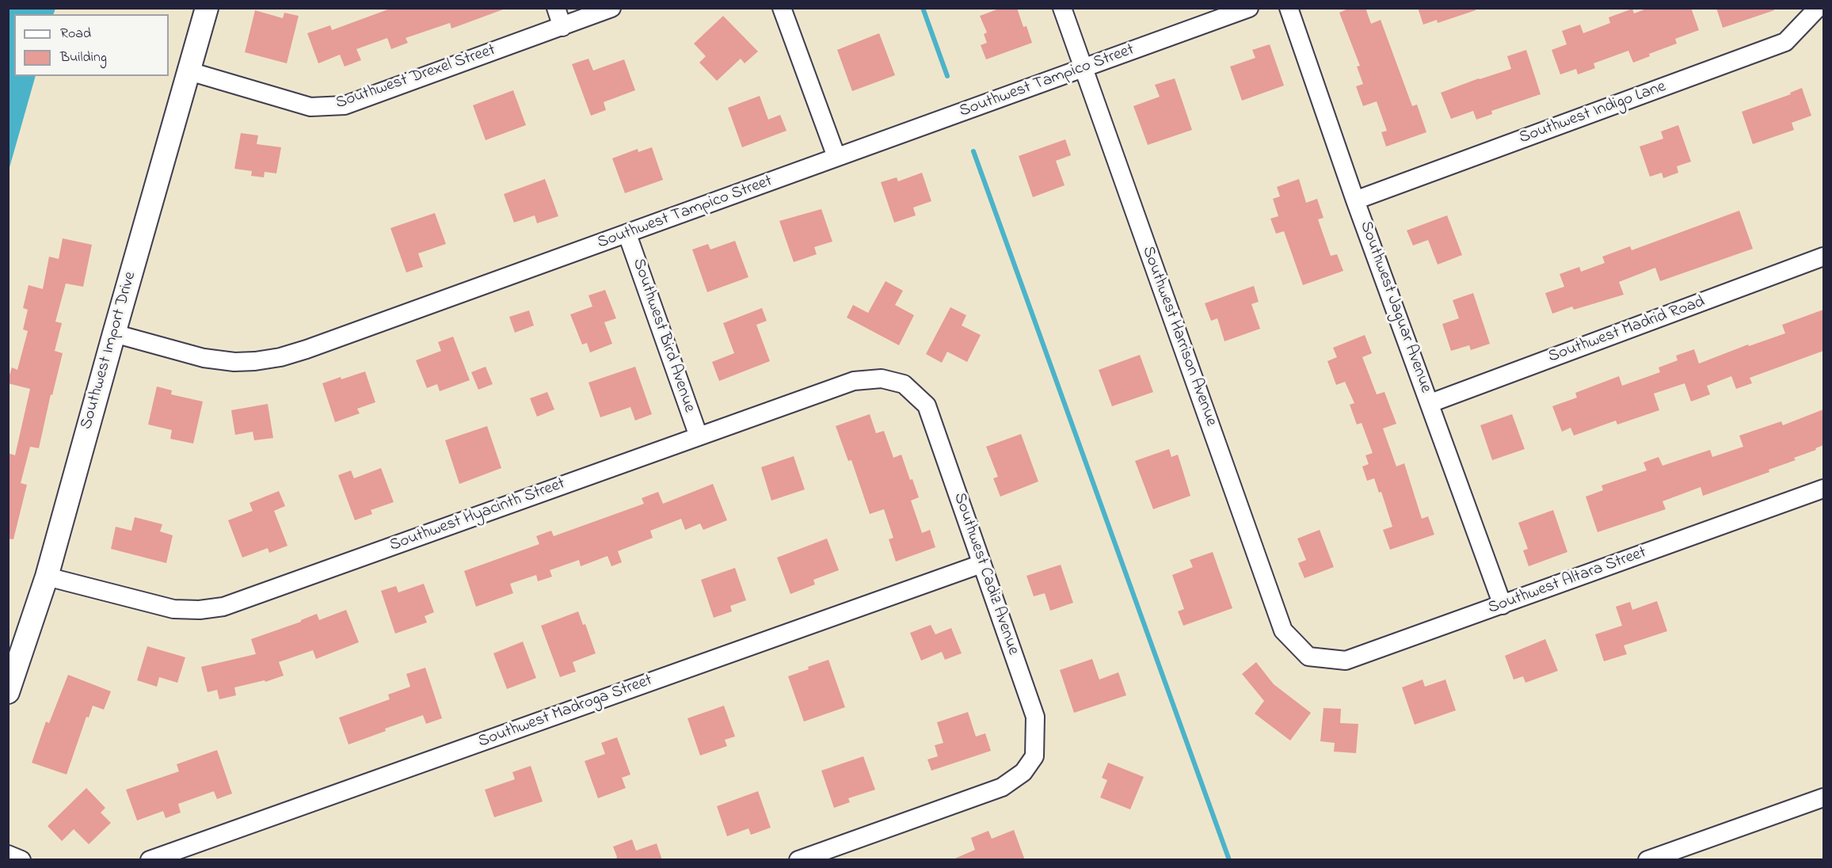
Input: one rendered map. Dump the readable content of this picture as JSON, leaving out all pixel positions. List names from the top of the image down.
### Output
{
  "streets": {
    "street": [
      "Southwest Drexel Street",
      "Southwest Tampico Street",
      "Southwest Indigo Lane",
      "Southwest Jaguar Avenue",
      "Southwest Madrid Road",
      "Southwest Bird Avenue",
      "Southwest Harrison Avenue",
      "Southwest Import Drive",
      "Southwest Hyacinth Street",
      "Southwest Cadiz Avenue",
      "Southwest Altara Street",
      "Southwest Madroga Street"
    ]
  },
  "crossings": [
    ["Southwest Drexel Street", "Southwest Import Drive"],
    ["Southwest Tampico Street", "Southwest Bird Avenue"],
    ["Southwest Tampico Street", "Southwest Harrison Avenue"],
    ["Southwest Tampico Street", "Southwest Import Drive"],
    ["Southwest Indigo Lane", "Southwest Jaguar Avenue"],
    ["Southwest Jaguar Avenue", "Southwest Madrid Road"],
    ["Southwest Jaguar Avenue", "Southwest Altara Street"],
    ["Southwest Bird Avenue", "Southwest Hyacinth Street"],
    ["Southwest Harrison Avenue", "Southwest Altara Street"],
    ["Southwest Import Drive", "Southwest Hyacinth Street"],
    ["Southwest Hyacinth Street", "Southwest Cadiz Avenue"],
    ["Southwest Cadiz Avenue", "Southwest Madroga Street"]
  ],
  "legend": ["Road", "Building"]
}
